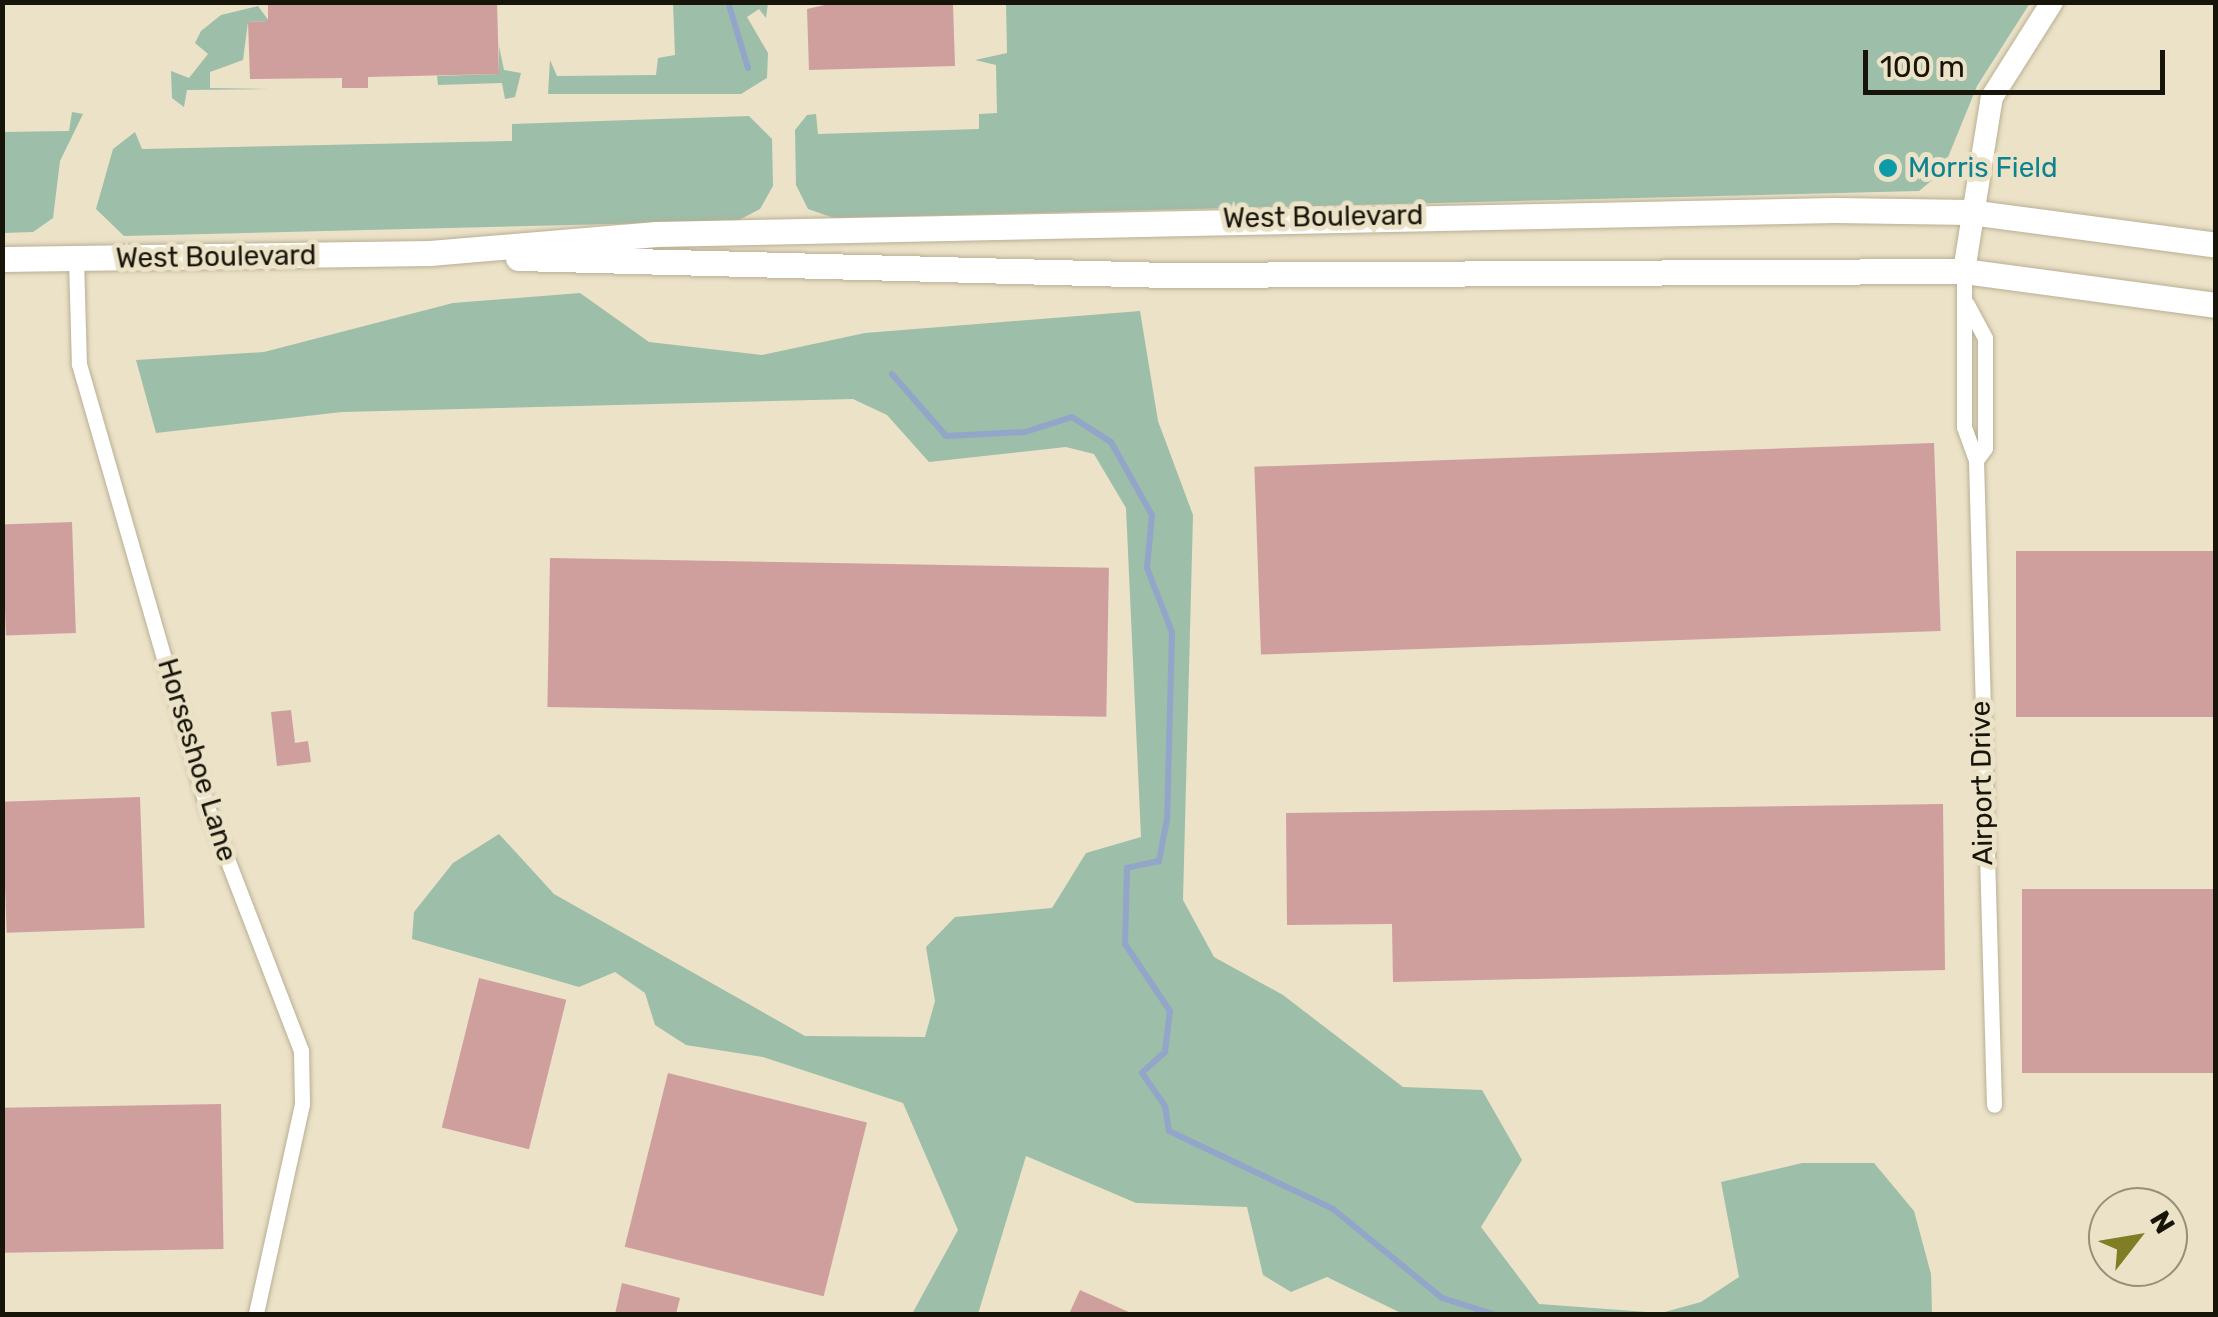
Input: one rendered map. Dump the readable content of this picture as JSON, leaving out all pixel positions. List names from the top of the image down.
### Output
{
  "streets": {
    "main road": ["West Boulevard"],
    "street": ["Horseshoe Lane", "Airport Drive"]
  },
  "crossings": [
    ["West Boulevard", "Horseshoe Lane"],
    ["West Boulevard", "Airport Drive"]
  ],
  "places": ["Morris Field"],
  "scale_bar": "100 m",
  "north": "top right"
}
